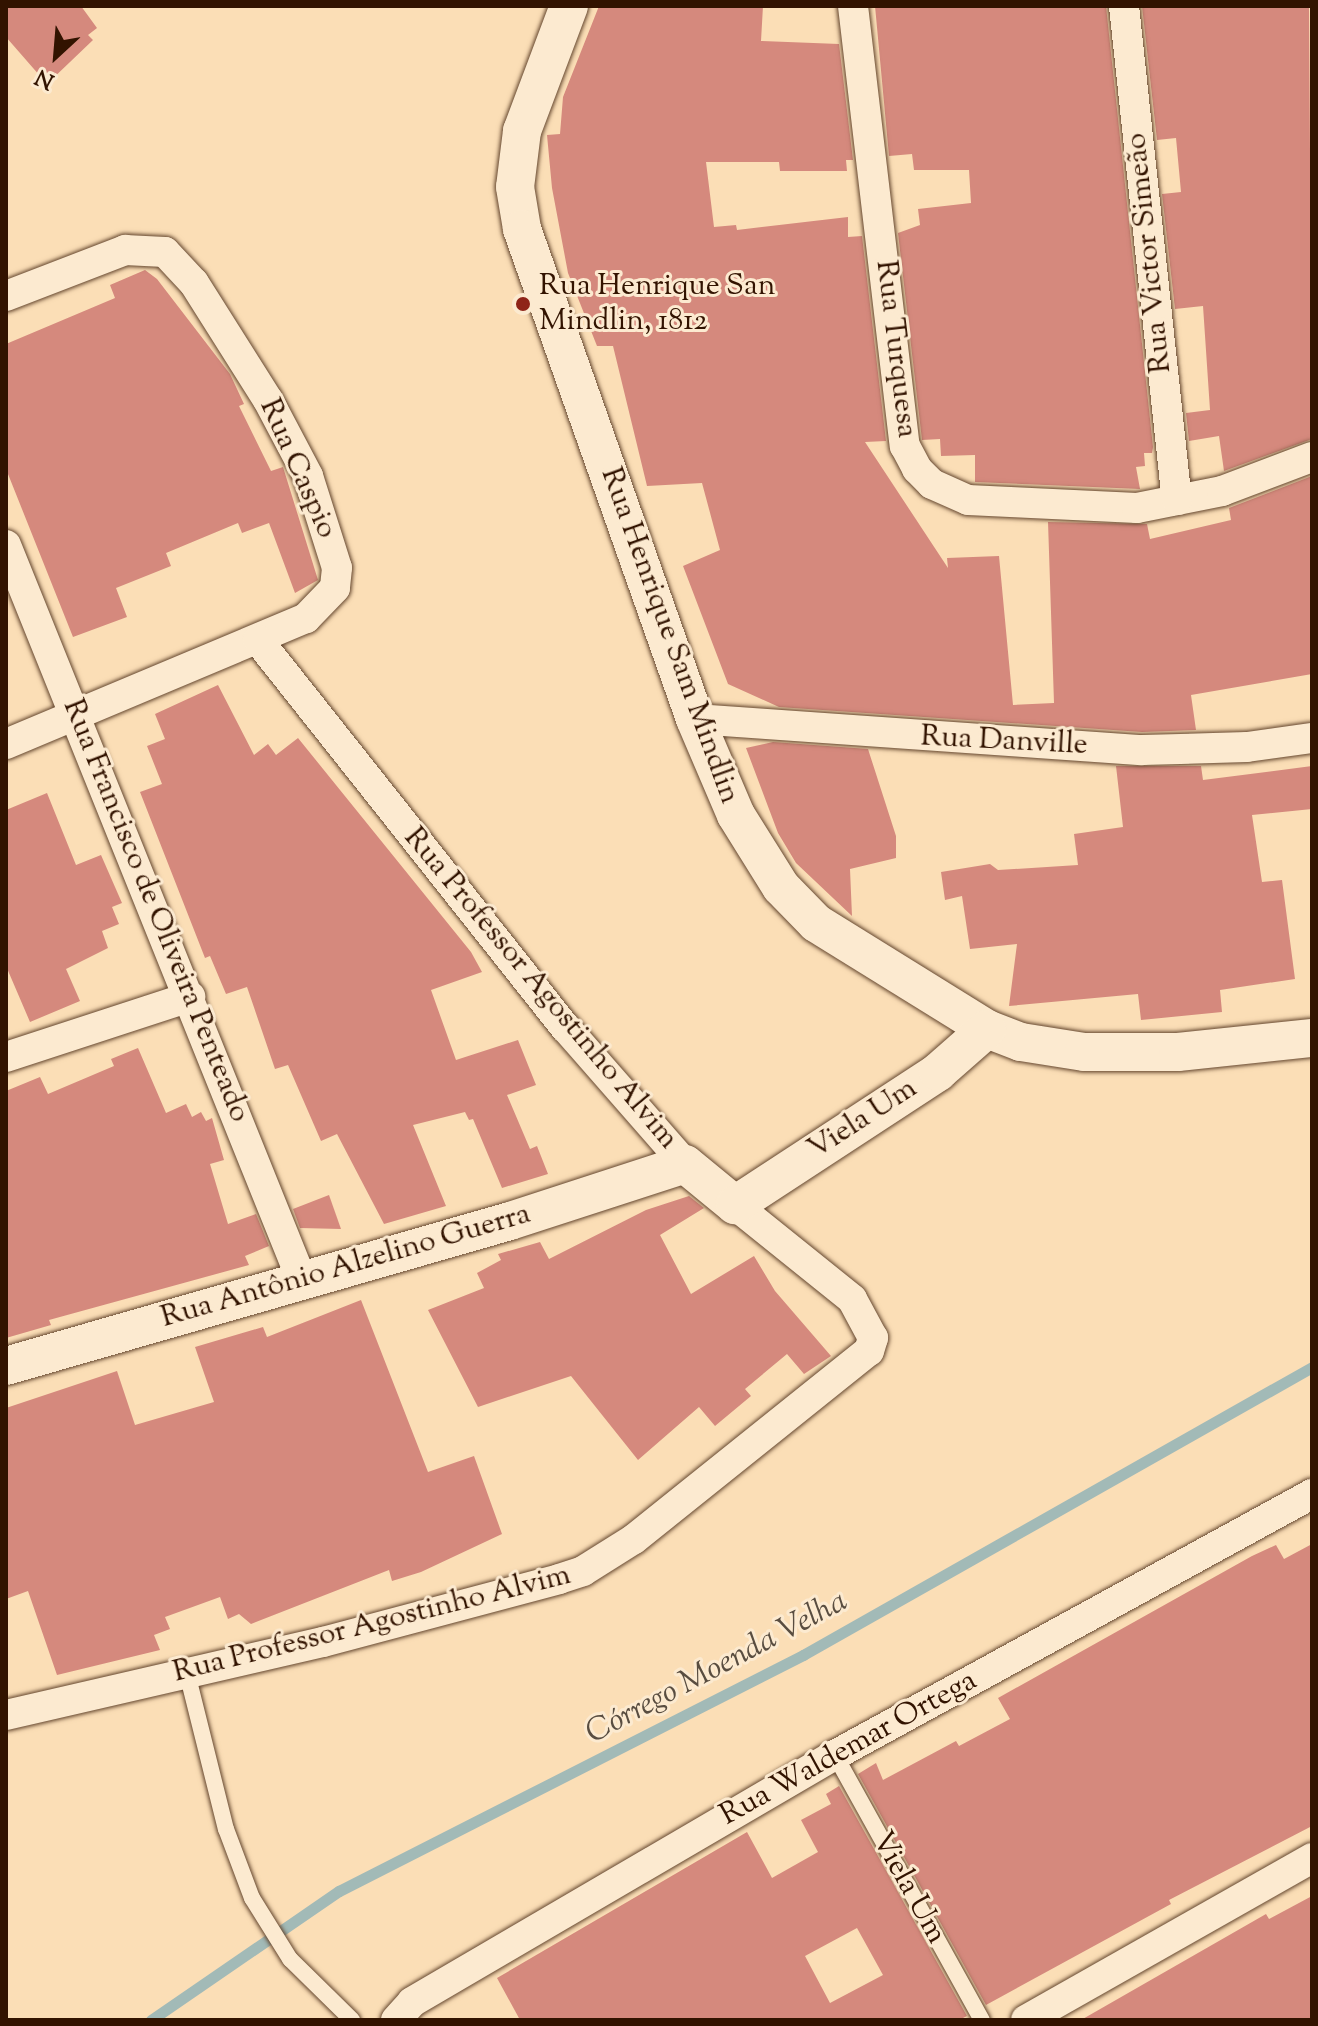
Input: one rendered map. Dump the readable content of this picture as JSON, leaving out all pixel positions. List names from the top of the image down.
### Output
{
  "streets": {
    "street": [
      "Rua Victor Simeão",
      "Rua Turquesa",
      "Rua Caspio",
      "Rua Henrique Sam Mindlin",
      "Rua Danville",
      "Rua Francisco de Oliveira Penteado",
      "Rua Professor Agostinho Alvim",
      "Viela Um",
      "Rua Antônio Alzelino Guerra",
      "Rua Waldemar Ortega"
    ]
  },
  "crossings": [
    ["Rua Victor Simeão", "Rua Turquesa"],
    ["Rua Caspio", "Rua Francisco de Oliveira Penteado"],
    ["Rua Caspio", "Rua Professor Agostinho Alvim"],
    ["Rua Henrique Sam Mindlin", "Rua Danville"],
    ["Rua Henrique Sam Mindlin", "Viela Um"],
    ["Rua Francisco de Oliveira Penteado", "Rua Antônio Alzelino Guerra"],
    ["Rua Professor Agostinho Alvim", "Viela Um"],
    ["Rua Professor Agostinho Alvim", "Rua Antônio Alzelino Guerra"],
    ["Viela Um", "Rua Waldemar Ortega"]
  ],
  "water": ["Córrego Moenda Velha"],
  "places": ["Rua Henrique San Mindlin, 1812"],
  "north": "bottom left"
}
